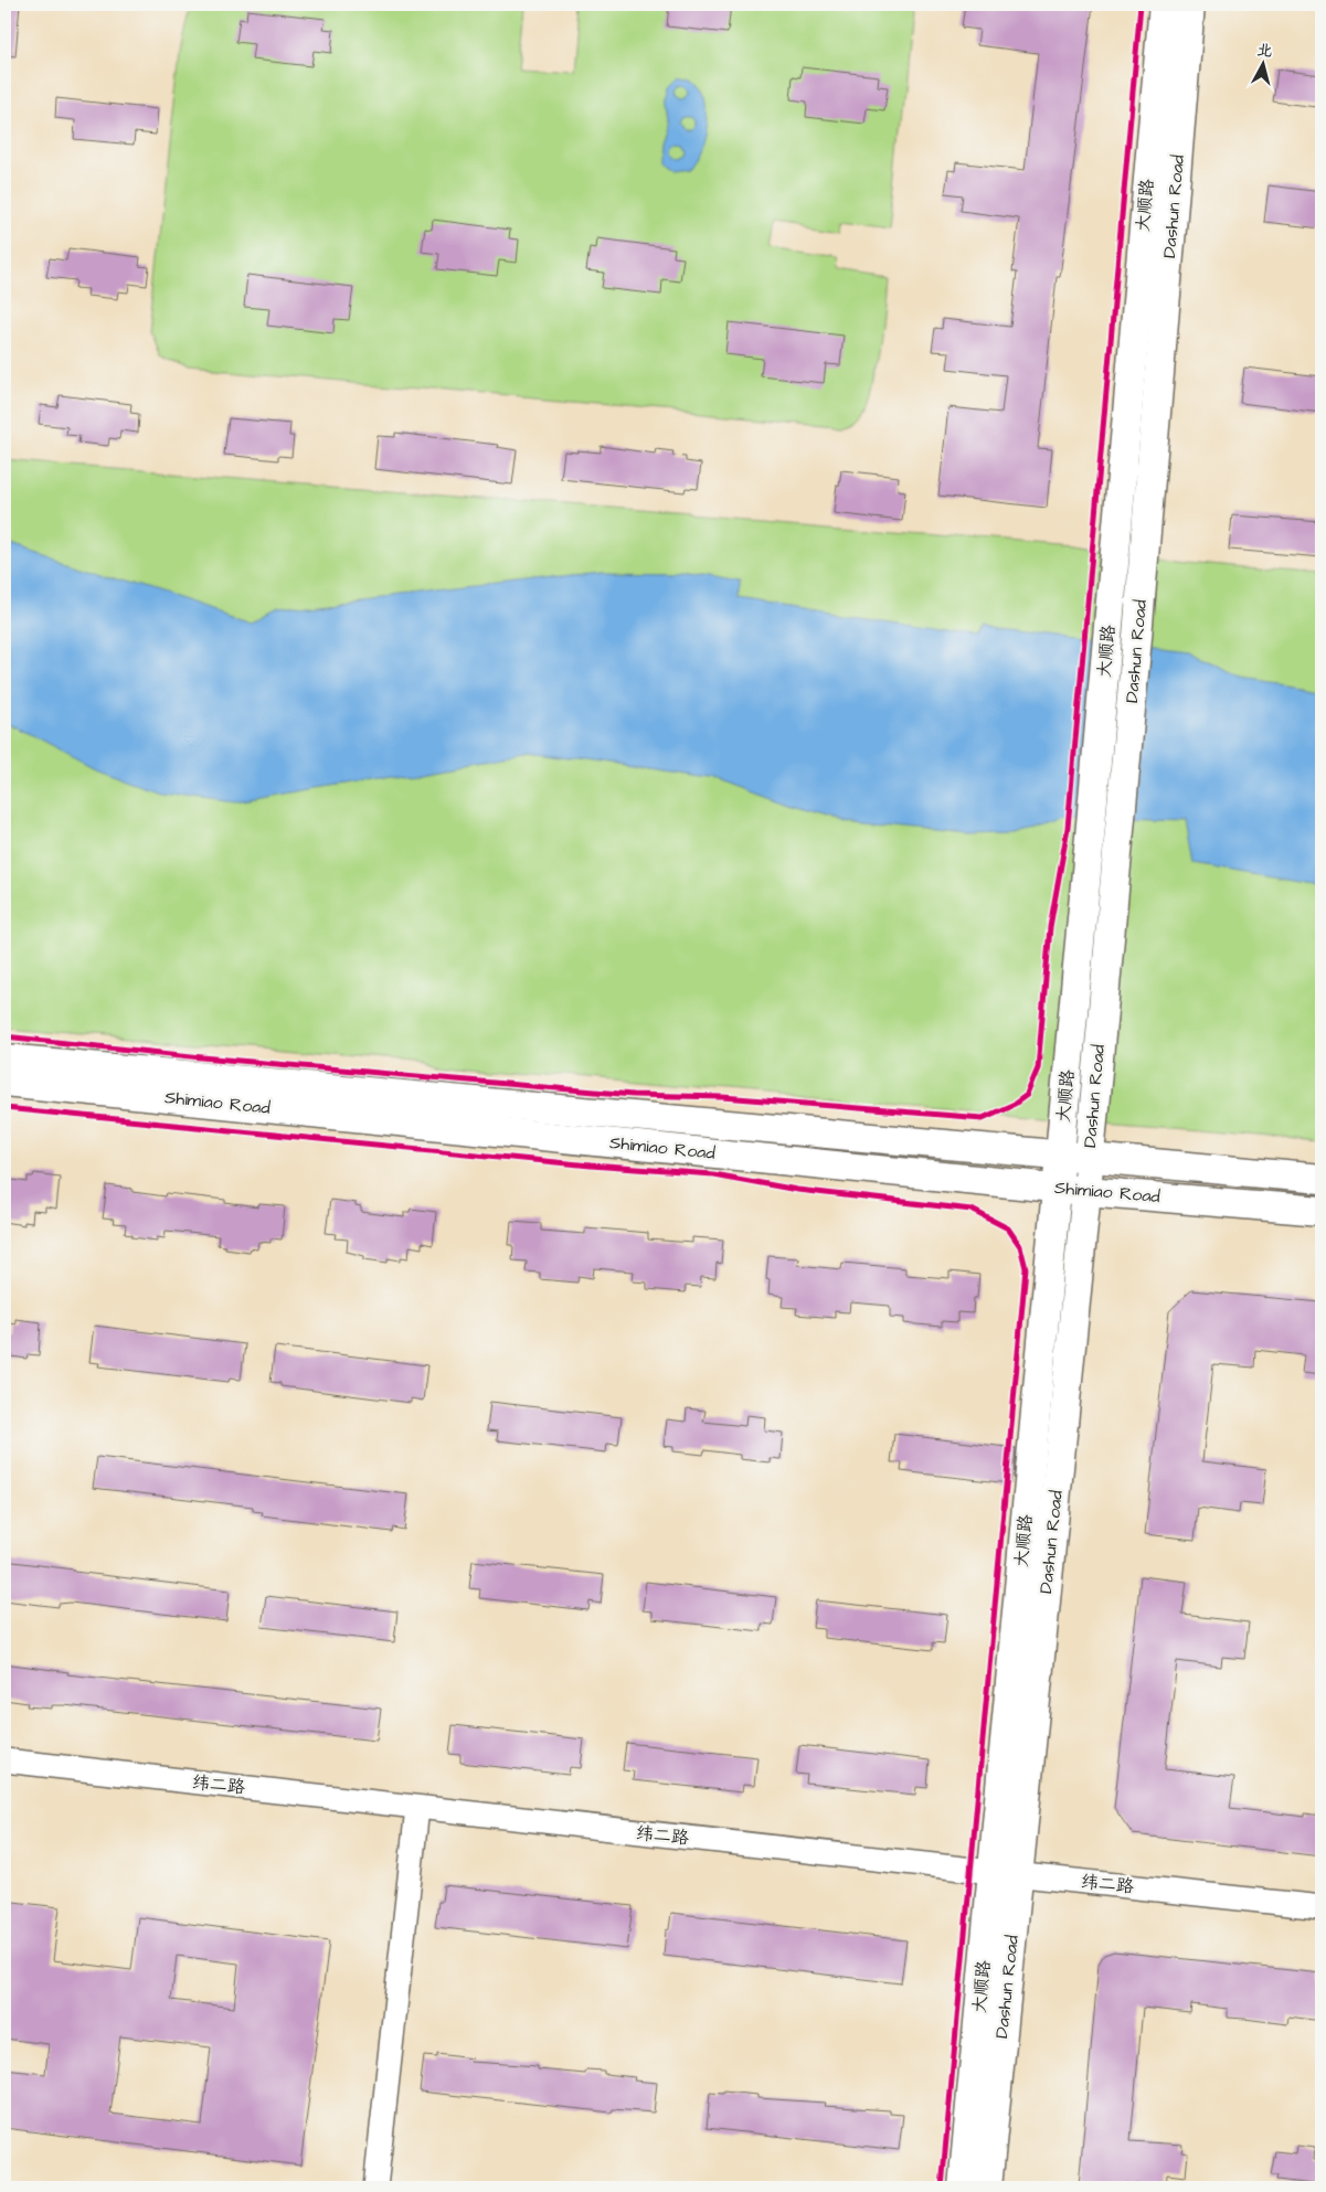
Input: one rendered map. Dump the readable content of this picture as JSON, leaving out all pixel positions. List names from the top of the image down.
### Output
{
  "streets": {
    "street": [
      "大顺路",
      "Dashun Road",
      "Shimiao Road",
      "纬二路"
    ]
  },
  "crossings": [
    ["大顺路", "Dashun Road"],
    ["大顺路", "Shimiao Road"],
    ["大顺路", "纬二路"],
    ["Dashun Road", "Shimiao Road"],
    ["Dashun Road", "纬二路"]
  ],
  "north": "top"
}
